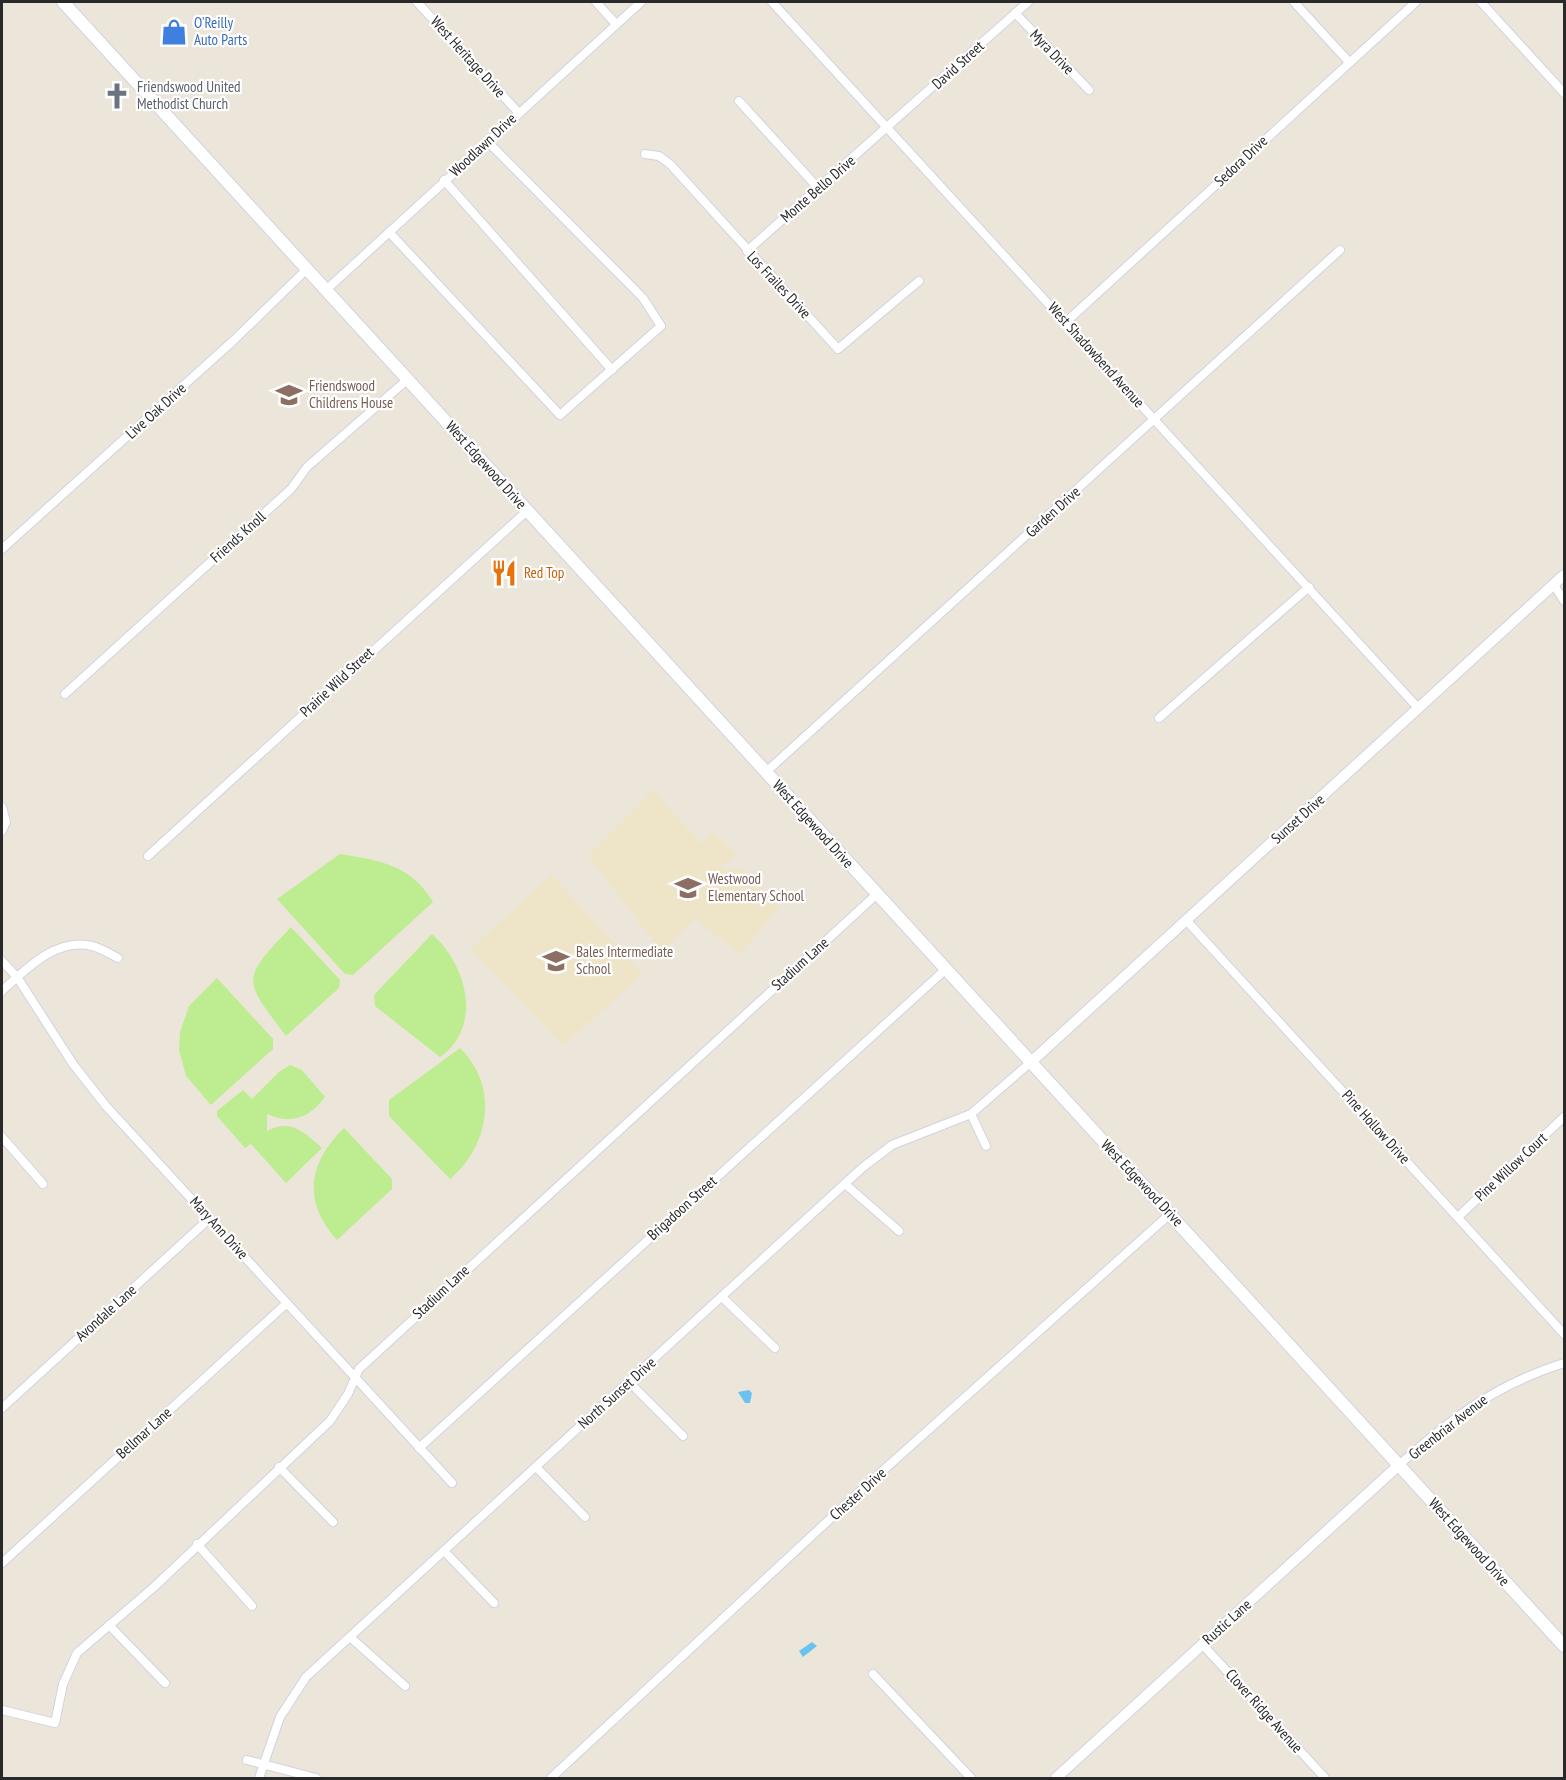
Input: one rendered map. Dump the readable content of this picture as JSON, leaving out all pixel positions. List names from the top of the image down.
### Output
{
  "streets": {
    "main road": ["West Edgewood Drive"],
    "street": [
      "Myra Drive",
      "West Heritage Drive",
      "David Street",
      "Woodlawn Drive",
      "Sedora Drive",
      "Monte Bello Drive",
      "Los Frailes Drive",
      "West Shadowbend Avenue",
      "Live Oak Drive",
      "Garden Drive",
      "Friends Knoll",
      "Prairie Wild Street",
      "Sunset Drive",
      "Stadium Lane",
      "Pine Hollow Drive",
      "Pine Willow Court",
      "Brigadoon Street",
      "Mary Ann Drive",
      "Avondale Lane",
      "North Sunset Drive",
      "Greenbriar Avenue",
      "Bellmar Lane",
      "Chester Drive",
      "Rustic Lane",
      "Clover Ridge Avenue"
    ]
  },
  "crossings": [
    ["Myra Drive", "David Street"],
    ["West Heritage Drive", "Woodlawn Drive"],
    ["David Street", "Monte Bello Drive"],
    ["David Street", "West Shadowbend Avenue"],
    ["Woodlawn Drive", "West Edgewood Drive"],
    ["Sedora Drive", "West Shadowbend Avenue"],
    ["Monte Bello Drive", "Los Frailes Drive"],
    ["Monte Bello Drive", "West Shadowbend Avenue"],
    ["West Shadowbend Avenue", "Garden Drive"],
    ["West Shadowbend Avenue", "Sunset Drive"],
    ["Live Oak Drive", "West Edgewood Drive"],
    ["West Edgewood Drive", "Garden Drive"],
    ["West Edgewood Drive", "Friends Knoll"],
    ["West Edgewood Drive", "Prairie Wild Street"],
    ["West Edgewood Drive", "Sunset Drive"],
    ["West Edgewood Drive", "Stadium Lane"],
    ["West Edgewood Drive", "Brigadoon Street"],
    ["West Edgewood Drive", "North Sunset Drive"],
    ["West Edgewood Drive", "Greenbriar Avenue"],
    ["West Edgewood Drive", "Chester Drive"],
    ["West Edgewood Drive", "Rustic Lane"],
    ["Sunset Drive", "Pine Hollow Drive"],
    ["Sunset Drive", "North Sunset Drive"],
    ["Stadium Lane", "Mary Ann Drive"],
    ["Pine Hollow Drive", "Pine Willow Court"],
    ["Brigadoon Street", "Mary Ann Drive"],
    ["Mary Ann Drive", "Avondale Lane"],
    ["Mary Ann Drive", "Bellmar Lane"],
    ["Greenbriar Avenue", "Rustic Lane"],
    ["Rustic Lane", "Clover Ridge Avenue"]
  ],
  "places": {
    "shop": ["O'Reilly Auto Parts"],
    "church": ["Friendswood United Methodist Church"],
    "school or university": ["Friendswood Childrens House", "Westwood Elementary School", "Bales Intermediate School"],
    "restaurant": ["Red Top"]
  }
}
